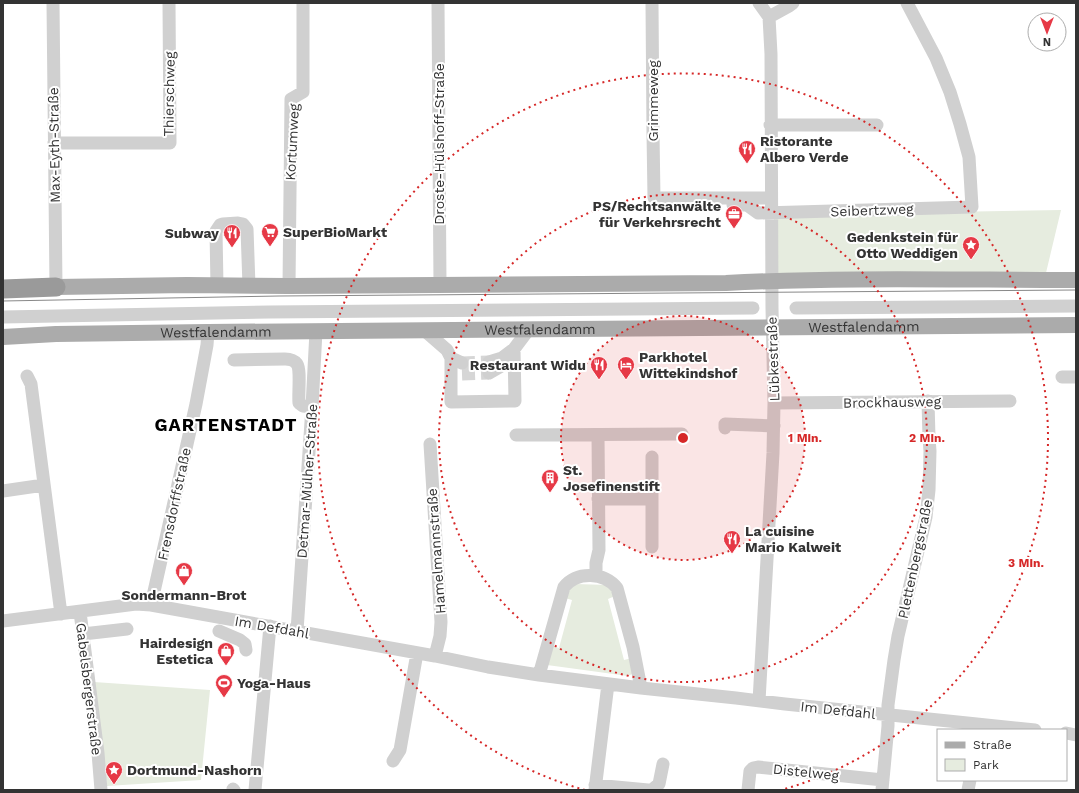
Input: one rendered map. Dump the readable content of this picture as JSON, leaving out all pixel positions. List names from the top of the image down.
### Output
{
  "streets": {
    "main road": ["Westfalendamm"],
    "street": [
      "Thierschweg",
      "Grimmeweg",
      "Kortumweg",
      "Droste-Hülshoff-Straße",
      "Max-Eyth-Straße",
      "Seibertzweg",
      "Lübkestraße",
      "Brockhausweg",
      "Detmar-Mülher-Straße",
      "Frensdorffstraße",
      "Hamelmannstraße",
      "Plettenbergstraße",
      "Im Defdahl",
      "Gabelsbergerstraße",
      "Distelweg"
    ]
  },
  "crossings": [
    ["Thierschweg", "Max-Eyth-Straße"],
    ["Grimmeweg", "Lübkestraße"],
    ["Seibertzweg", "Lübkestraße"],
    ["Westfalendamm", "Lübkestraße"],
    ["Westfalendamm", "Detmar-Mülher-Straße"],
    ["Westfalendamm", "Frensdorffstraße"],
    ["Lübkestraße", "Brockhausweg"],
    ["Lübkestraße", "Im Defdahl"],
    ["Brockhausweg", "Plettenbergstraße"],
    ["Detmar-Mülher-Straße", "Im Defdahl"],
    ["Frensdorffstraße", "Im Defdahl"],
    ["Hamelmannstraße", "Im Defdahl"],
    ["Plettenbergstraße", "Im Defdahl"],
    ["Plettenbergstraße", "Distelweg"],
    ["Im Defdahl", "Gabelsbergerstraße"]
  ],
  "districts": ["GARTENSTADT"],
  "places": {
    "restaurant": [
      "Ristorante Albero Verde",
      "Subway",
      "Restaurant Widu",
      "La cuisine Mario Kalweit"
    ],
    "office": ["PS/Rechtsanwälte für Verkehrsrecht"],
    "supermarket": ["SuperBioMarkt"],
    "place": ["Gedenkstein für Otto Weddigen", "Dortmund-Nashorn"],
    "hotel": ["Parkhotel Wittekindshof"],
    "building": ["St. Josefinenstift"],
    "shop": ["Sondermann-Brot", "Hairdesign Estetica"],
    "sports": ["Yoga-Haus"]
  },
  "legend": ["Straße", "Park"],
  "north": "bottom",
  "rings": ["1 Min.", "2 Min.", "3 Min."]
}
